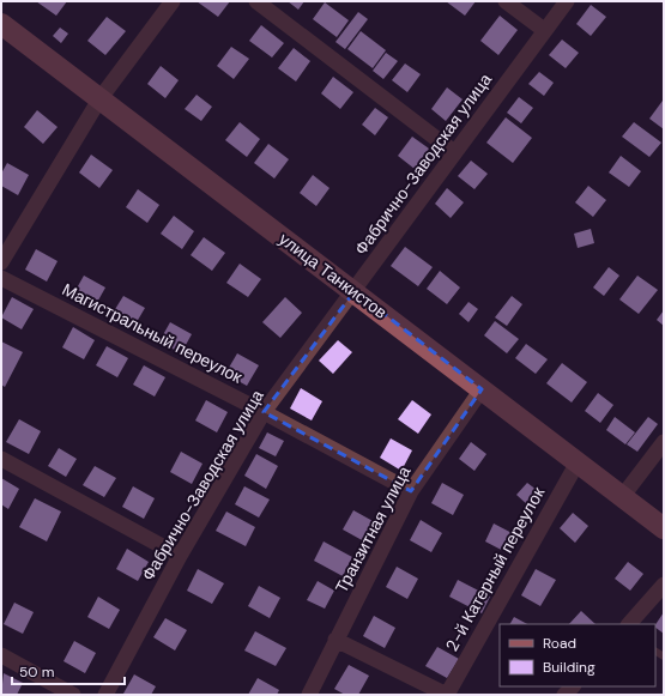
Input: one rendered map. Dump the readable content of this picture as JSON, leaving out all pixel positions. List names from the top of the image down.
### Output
{
  "streets": {
    "street": [
      "Фабрично-Заводская улица",
      "улица Танкистов",
      "Магистральный переулок",
      "Транзитная улица",
      "2-й Катерный переулок"
    ]
  },
  "crossings": [
    ["Фабрично-Заводская улица", "улица Танкистов"],
    ["Фабрично-Заводская улица", "Магистральный переулок"],
    ["улица Танкистов", "Транзитная улица"],
    ["улица Танкистов", "2-й Катерный переулок"],
    ["Магистральный переулок", "Транзитная улица"]
  ],
  "legend": ["Road", "Building"],
  "scale_bar": "50 m"
}
